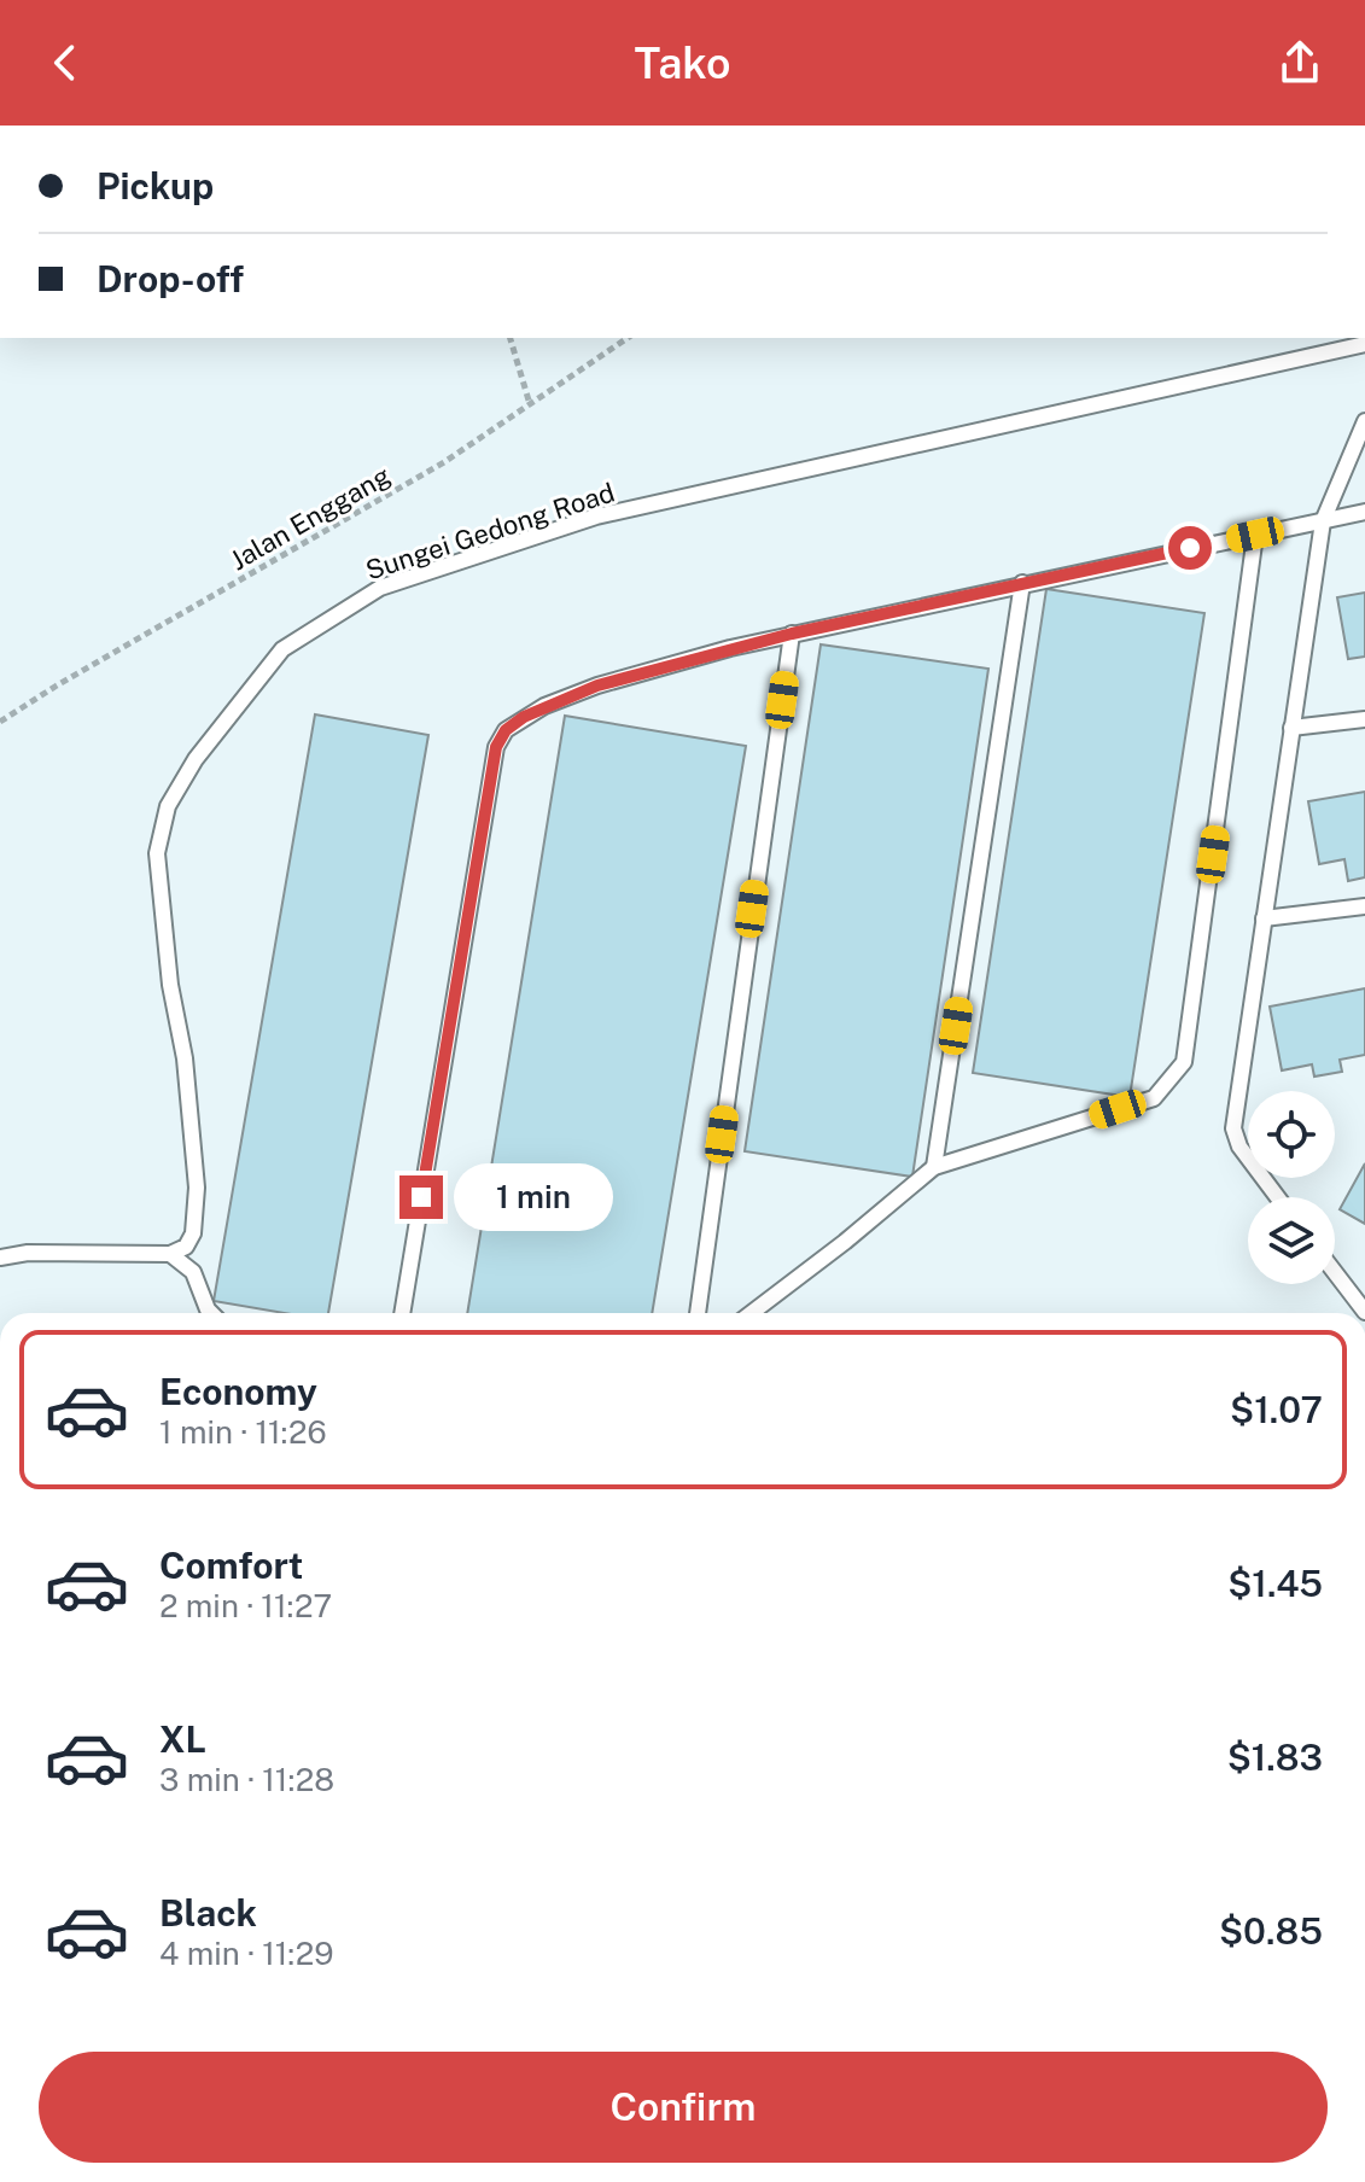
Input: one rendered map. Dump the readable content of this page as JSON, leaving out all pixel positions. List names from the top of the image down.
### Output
{
  "streets": {
    "lane": ["Sungei Gedong Road"],
    "path": ["Jalan Enggang"]
  },
  "page": {
    "header": "Tako",
    "banner": ["Pickup", "Drop-off"],
    "bubble": "1 min",
    "list": [
      {
        "name": "Economy",
        "note": "1 min · 11:26",
        "value": "$1.07"
      },
      {
        "name": "Comfort",
        "note": "2 min · 11:27",
        "value": "$1.45"
      },
      {
        "name": "XL",
        "note": "3 min · 11:28",
        "value": "$1.83"
      },
      {
        "name": "Black",
        "note": "4 min · 11:29",
        "value": "$0.85"
      }
    ],
    "buttons": "Confirm"
  }
}
